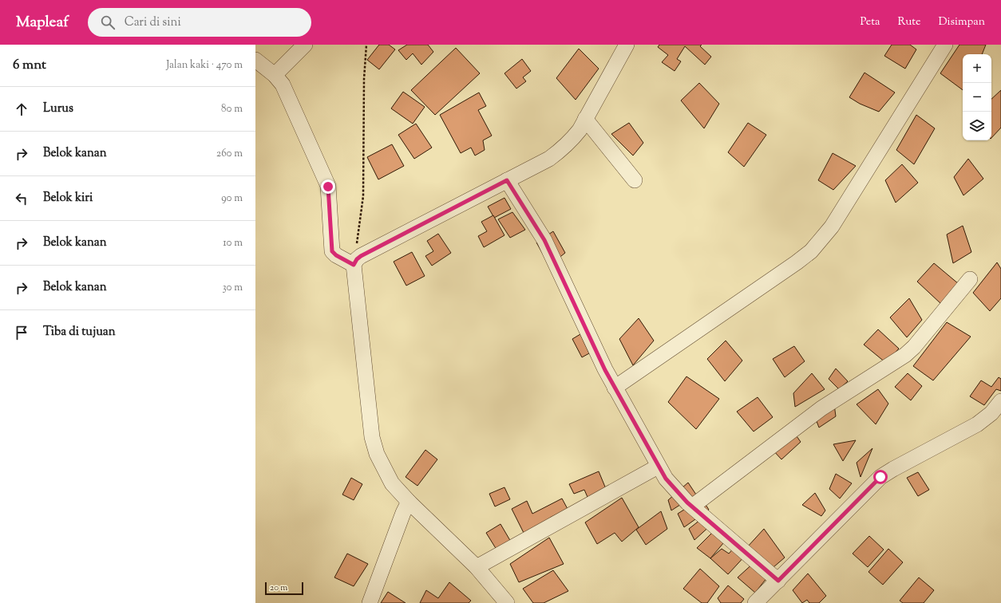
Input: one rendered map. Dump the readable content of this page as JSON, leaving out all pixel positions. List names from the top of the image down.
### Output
{
  "scale_bar": "20 m",
  "page": {
    "header": "Mapleaf",
    "search": "Cari di sini",
    "nav": ["Peta", "Rute", "Disimpan"],
    "heading": ["6 mnt", "Jalan kaki · 470 m"],
    "map_buttons": ["+", "−"],
    "list": [
      ["Lurus", "80 m"],
      ["Belok kanan", "260 m"],
      ["Belok kiri", "90 m"],
      ["Belok kanan", "10 m"],
      ["Belok kanan", "30 m"],
      "Tiba di tujuan"
    ],
    "scale": "20 m"
  }
}
